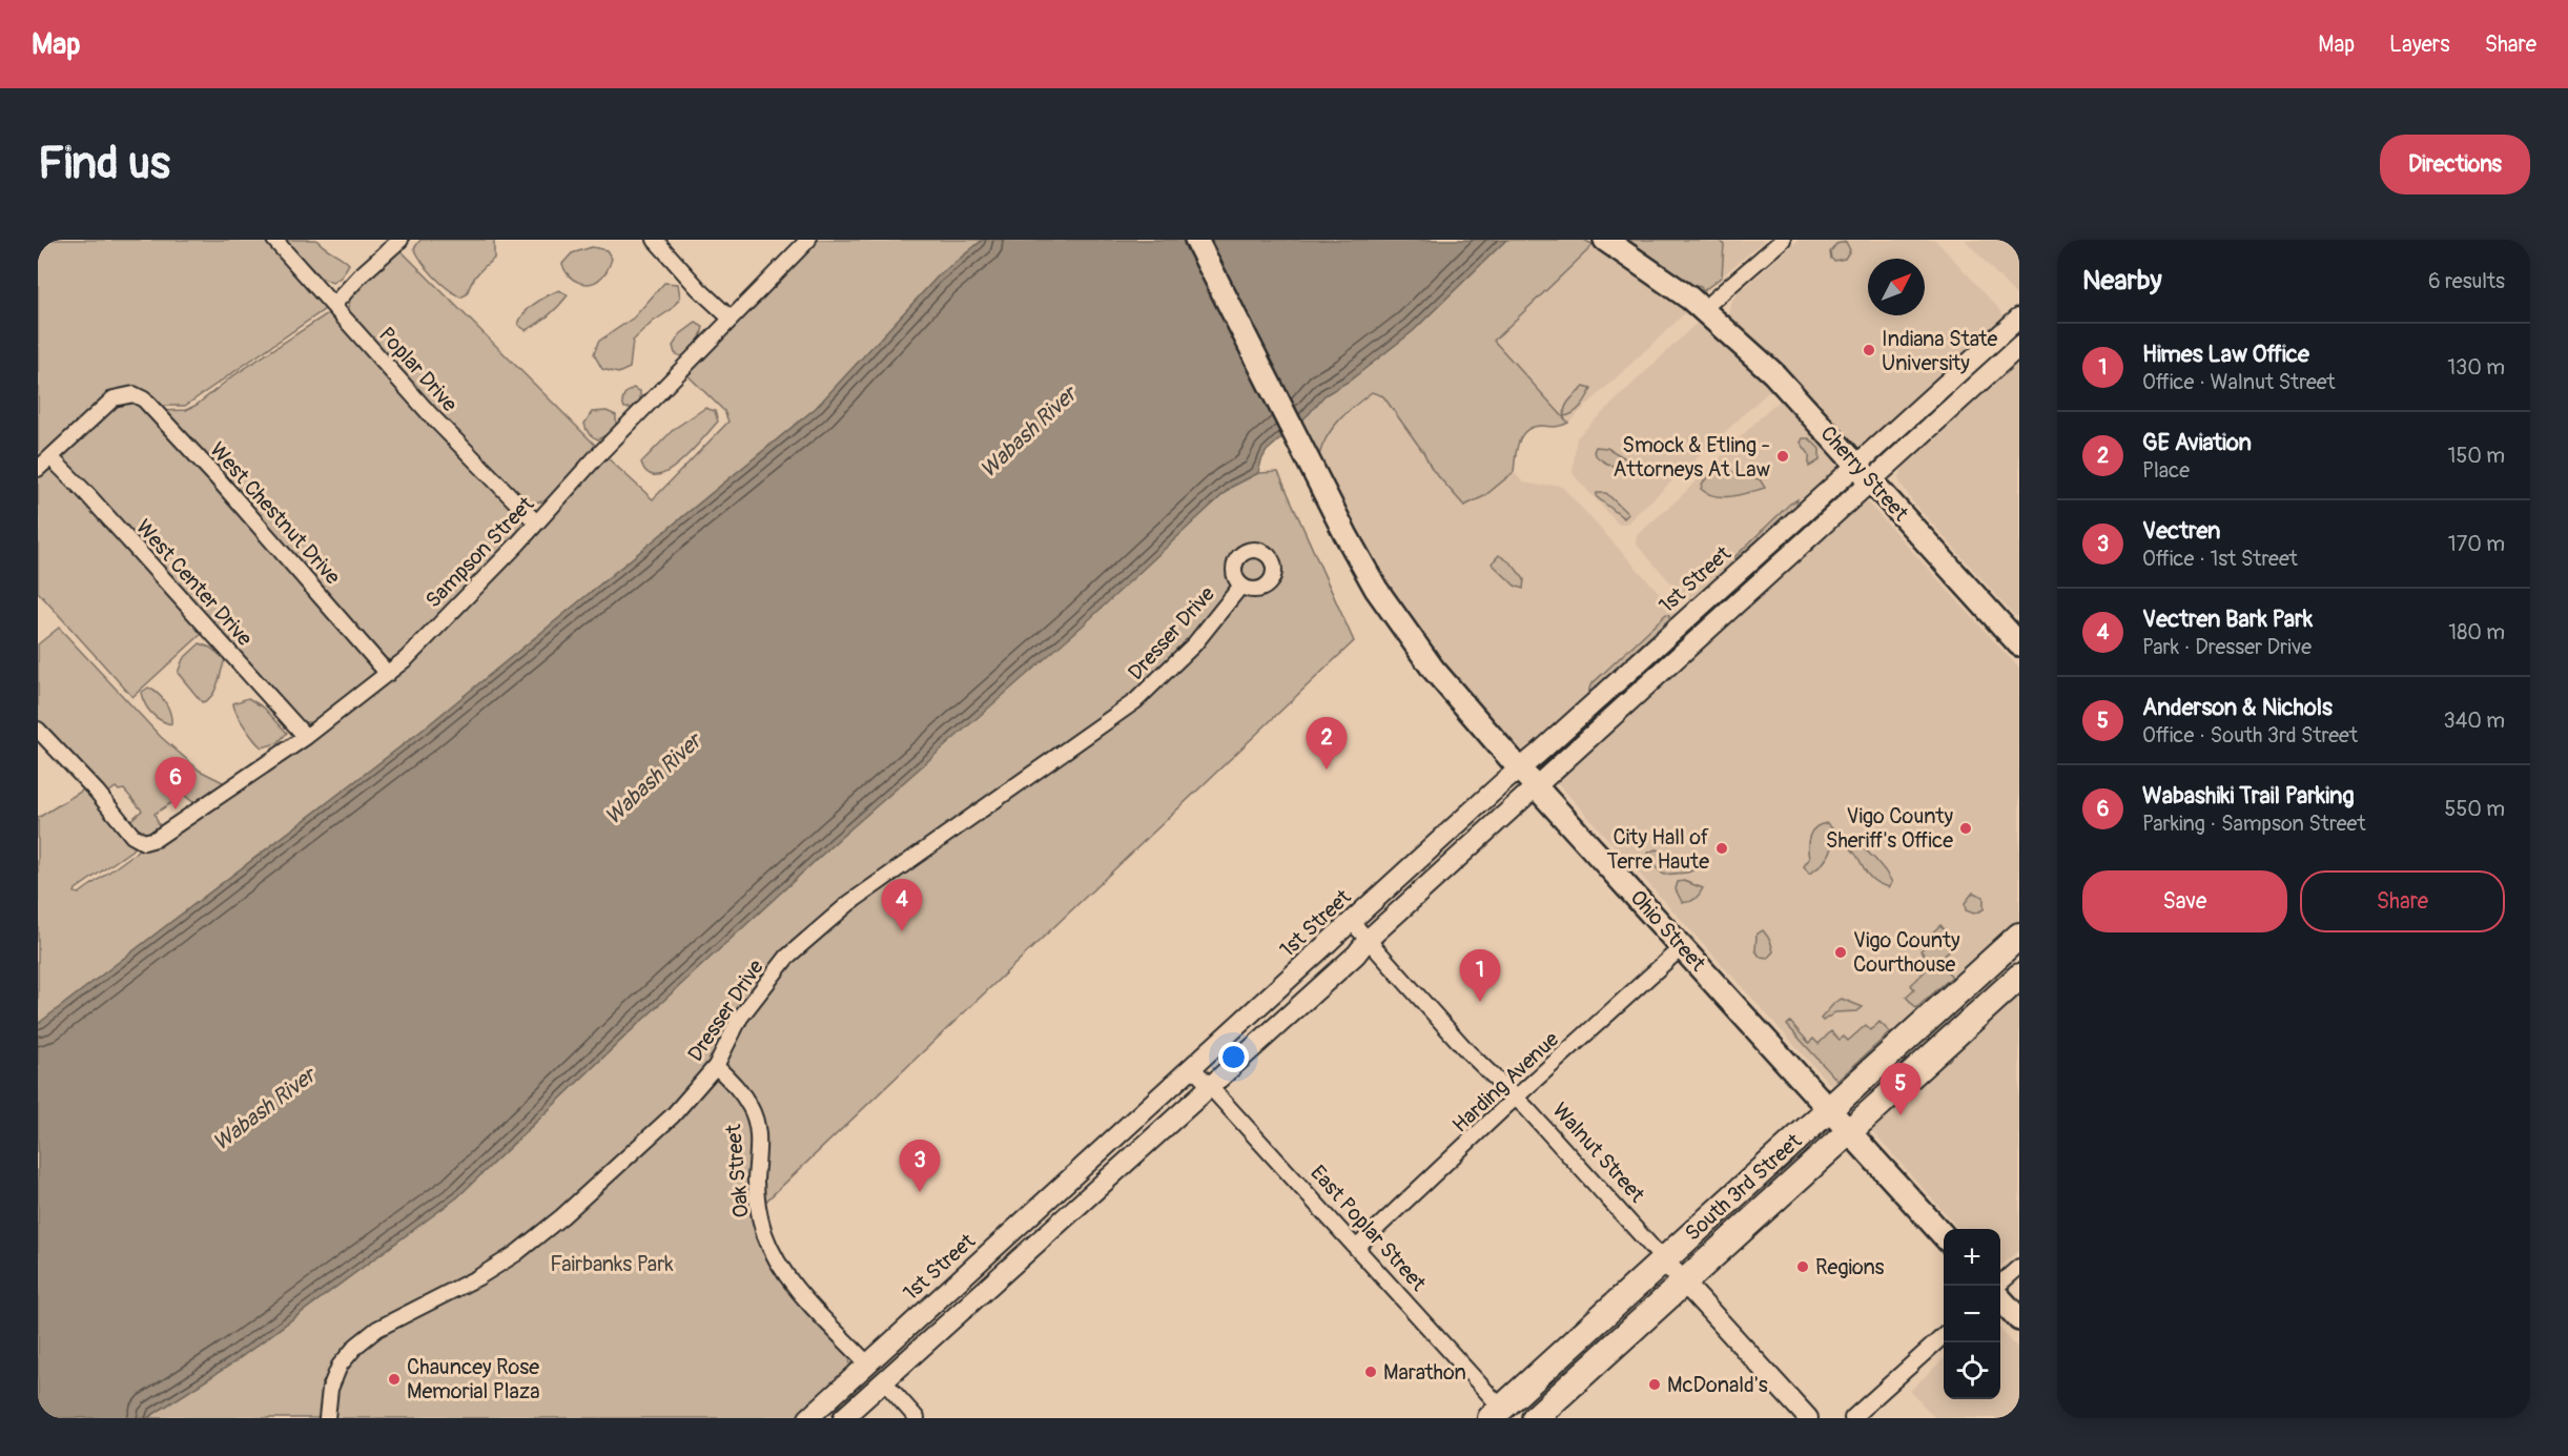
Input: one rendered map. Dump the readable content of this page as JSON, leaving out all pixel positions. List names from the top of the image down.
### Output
{
  "streets": {
    "highway": ["South 3rd Street"],
    "main road": [
      "Cherry Street",
      "1st Street",
      "Ohio Street",
      "Walnut Street"
    ],
    "street": [
      "Poplar Drive",
      "West Chestnut Drive",
      "Sampson Street",
      "West Center Drive",
      "Dresser Drive",
      "Harding Avenue",
      "Oak Street",
      "East Poplar Street"
    ]
  },
  "crossings": [
    ["Poplar Drive", "Sampson Street"],
    ["Cherry Street", "1st Street"],
    ["West Chestnut Drive", "Sampson Street"],
    ["West Chestnut Drive", "West Center Drive"],
    ["Sampson Street", "West Center Drive"],
    ["1st Street", "Ohio Street"],
    ["1st Street", "Walnut Street"],
    ["1st Street", "Oak Street"],
    ["1st Street", "East Poplar Street"],
    ["Dresser Drive", "Oak Street"],
    ["Ohio Street", "Harding Avenue"],
    ["Ohio Street", "South 3rd Street"],
    ["Harding Avenue", "Walnut Street"],
    ["Harding Avenue", "East Poplar Street"],
    ["Walnut Street", "South 3rd Street"],
    ["South 3rd Street", "East Poplar Street"]
  ],
  "water": ["Wabash River"],
  "parks": ["Fairbanks Park"],
  "places": [
    "Indiana State University",
    "Smock & Etling - Attorneys At Law",
    "Vigo County Sheriff's Office",
    "City Hall of Terre Haute",
    "Vigo County Courthouse",
    "Regions",
    "Marathon",
    "Chauncey Rose Memorial Plaza",
    "McDonald's"
  ],
  "north": "top right",
  "page": {
    "header": "Map",
    "nav": ["Map", "Layers", "Share"],
    "buttons": [
      "Directions",
      ["Save", "Share"]
    ],
    "title": "Find us",
    "heading": ["Nearby", "6 results"],
    "list": [
      {
        "mark": "1",
        "name": "Himes Law Office",
        "note": "Office · Walnut Street",
        "value": "130 m"
      },
      {
        "mark": "2",
        "name": "GE Aviation",
        "note": "Place",
        "value": "150 m"
      },
      {
        "mark": "3",
        "name": "Vectren",
        "note": "Office · 1st Street",
        "value": "170 m"
      },
      {
        "mark": "4",
        "name": "Vectren Bark Park",
        "note": "Park · Dresser Drive",
        "value": "180 m"
      },
      {
        "mark": "5",
        "name": "Anderson & Nichols",
        "note": "Office · South 3rd Street",
        "value": "340 m"
      },
      {
        "mark": "6",
        "name": "Wabashiki Trail Parking",
        "note": "Parking · Sampson Street",
        "value": "550 m"
      }
    ],
    "pins": [
      "2",
      "6",
      "4",
      "1",
      "5",
      "3"
    ],
    "map_buttons": ["+", "−"]
  }
}
